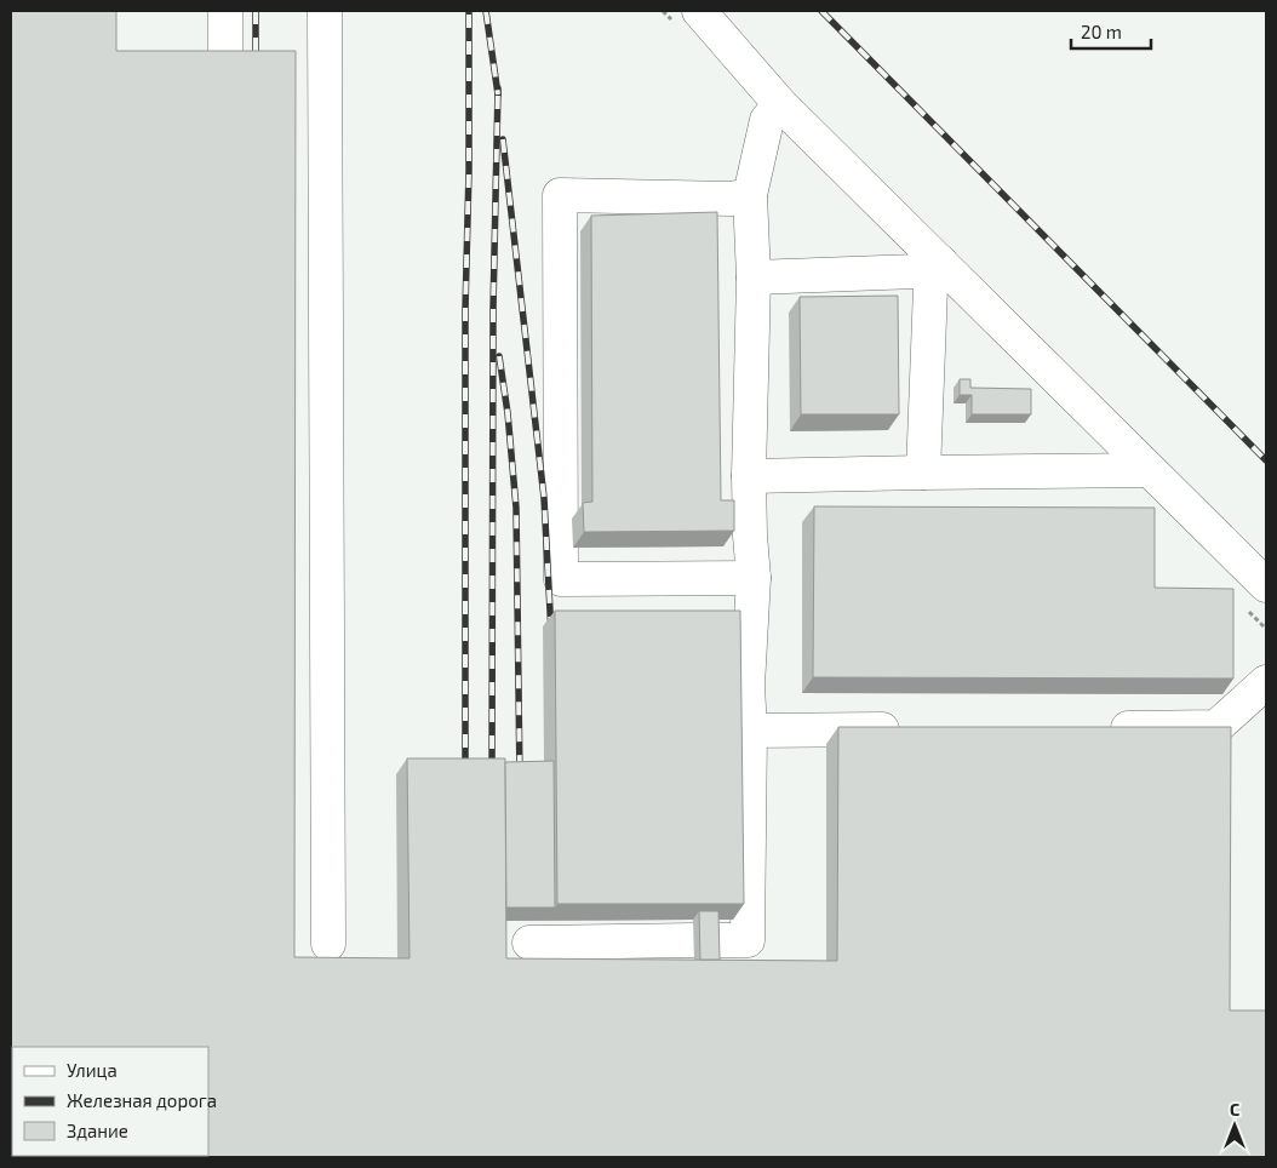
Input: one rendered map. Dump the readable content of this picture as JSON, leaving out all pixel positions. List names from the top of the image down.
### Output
{
  "legend": ["Улица", "Железная дорога", "Здание"],
  "scale_bar": "20 m",
  "north": "top"
}
